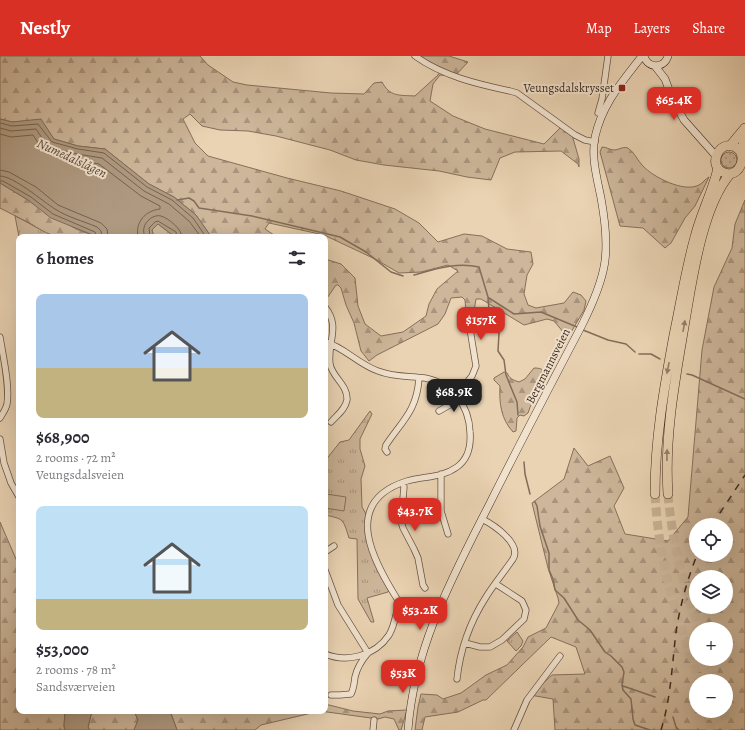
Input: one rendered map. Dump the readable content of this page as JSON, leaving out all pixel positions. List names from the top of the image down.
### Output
{
  "streets": {
    "main road": ["Bergmannsveien"]
  },
  "water": ["Numedalslågen"],
  "places": {
    "transit": ["Veungsdalskrysset"]
  },
  "page": {
    "header": "Nestly",
    "nav": ["Map", "Layers", "Share"],
    "price": [
      "$65.4K",
      "$157K",
      "$68.9K",
      "$43.7K",
      "$53.2K",
      "$53K"
    ],
    "heading": "6 homes",
    "list": [
      {
        "name": "$68,900",
        "note": "2 rooms · 72 m² · Veungsdalsveien"
      },
      {
        "name": "$53,000",
        "note": "2 rooms · 78 m² · Sandsværveien"
      }
    ],
    "map_buttons": ["+", "−"]
  }
}
